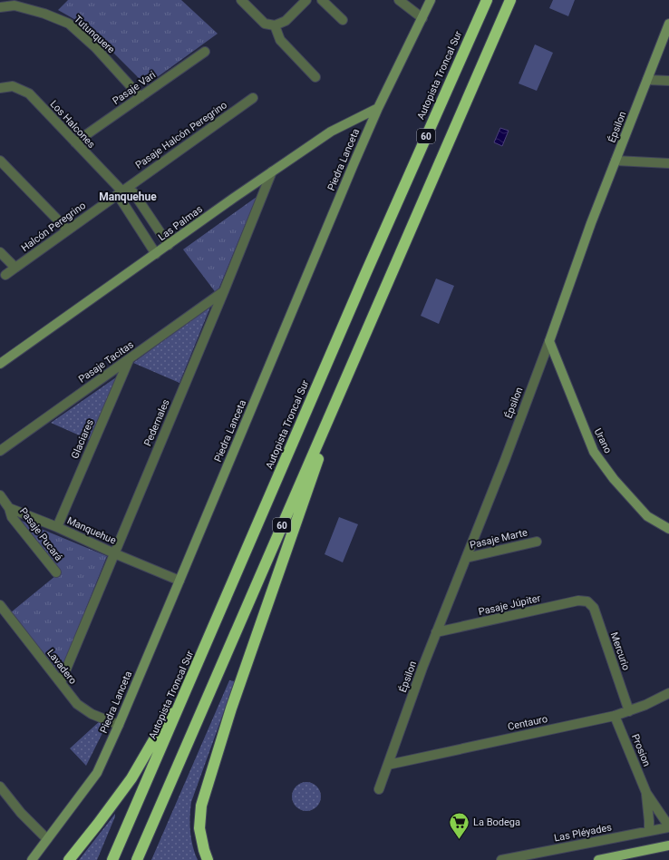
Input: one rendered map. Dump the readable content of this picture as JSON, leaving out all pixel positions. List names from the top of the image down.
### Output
{
  "streets": {
    "highway": ["Autopista Troncal Sur", "60"],
    "street": [
      "Tutunquere",
      "Pasaje Vari",
      "Los Halcones",
      "Épsilon",
      "Pasaje Halcón Peregrino",
      "Piedra Lanceta",
      "Las Palmas",
      "Halcón Peregrino",
      "Pasaje Tacitas",
      "Pedernales",
      "Glaciares",
      "Urano",
      "Manquehue",
      "Pasaje Pucará",
      "Pasaje Marte",
      "Pasaje Júpiter",
      "Mercurio",
      "Lavadero",
      "Centauro",
      "Prosion",
      "Las Pléyades"
    ]
  },
  "crossings": [
    ["Tutunquere", "Pasaje Vari"],
    ["Pasaje Vari", "Los Halcones"],
    ["Los Halcones", "Pasaje Halcón Peregrino"],
    ["Los Halcones", "Las Palmas"],
    ["Los Halcones", "Halcón Peregrino"],
    ["Épsilon", "Urano"],
    ["Épsilon", "Pasaje Marte"],
    ["Épsilon", "Pasaje Júpiter"],
    ["Épsilon", "Centauro"],
    ["Pasaje Halcón Peregrino", "Halcón Peregrino"],
    ["Piedra Lanceta", "Las Palmas"],
    ["Piedra Lanceta", "Manquehue"],
    ["Piedra Lanceta", "Lavadero"],
    ["Las Palmas", "Pedernales"],
    ["Pasaje Tacitas", "Pedernales"],
    ["Pasaje Tacitas", "Glaciares"],
    ["Pedernales", "Manquehue"],
    ["Pedernales", "Lavadero"],
    ["Glaciares", "Manquehue"],
    ["Manquehue", "Pasaje Pucará"],
    ["Pasaje Júpiter", "Mercurio"],
    ["Mercurio", "Centauro"],
    ["Centauro", "Prosion"],
    ["Prosion", "Las Pléyades"]
  ],
  "districts": ["Manquehue"],
  "places": {
    "supermarket": ["La Bodega"]
  }
}
